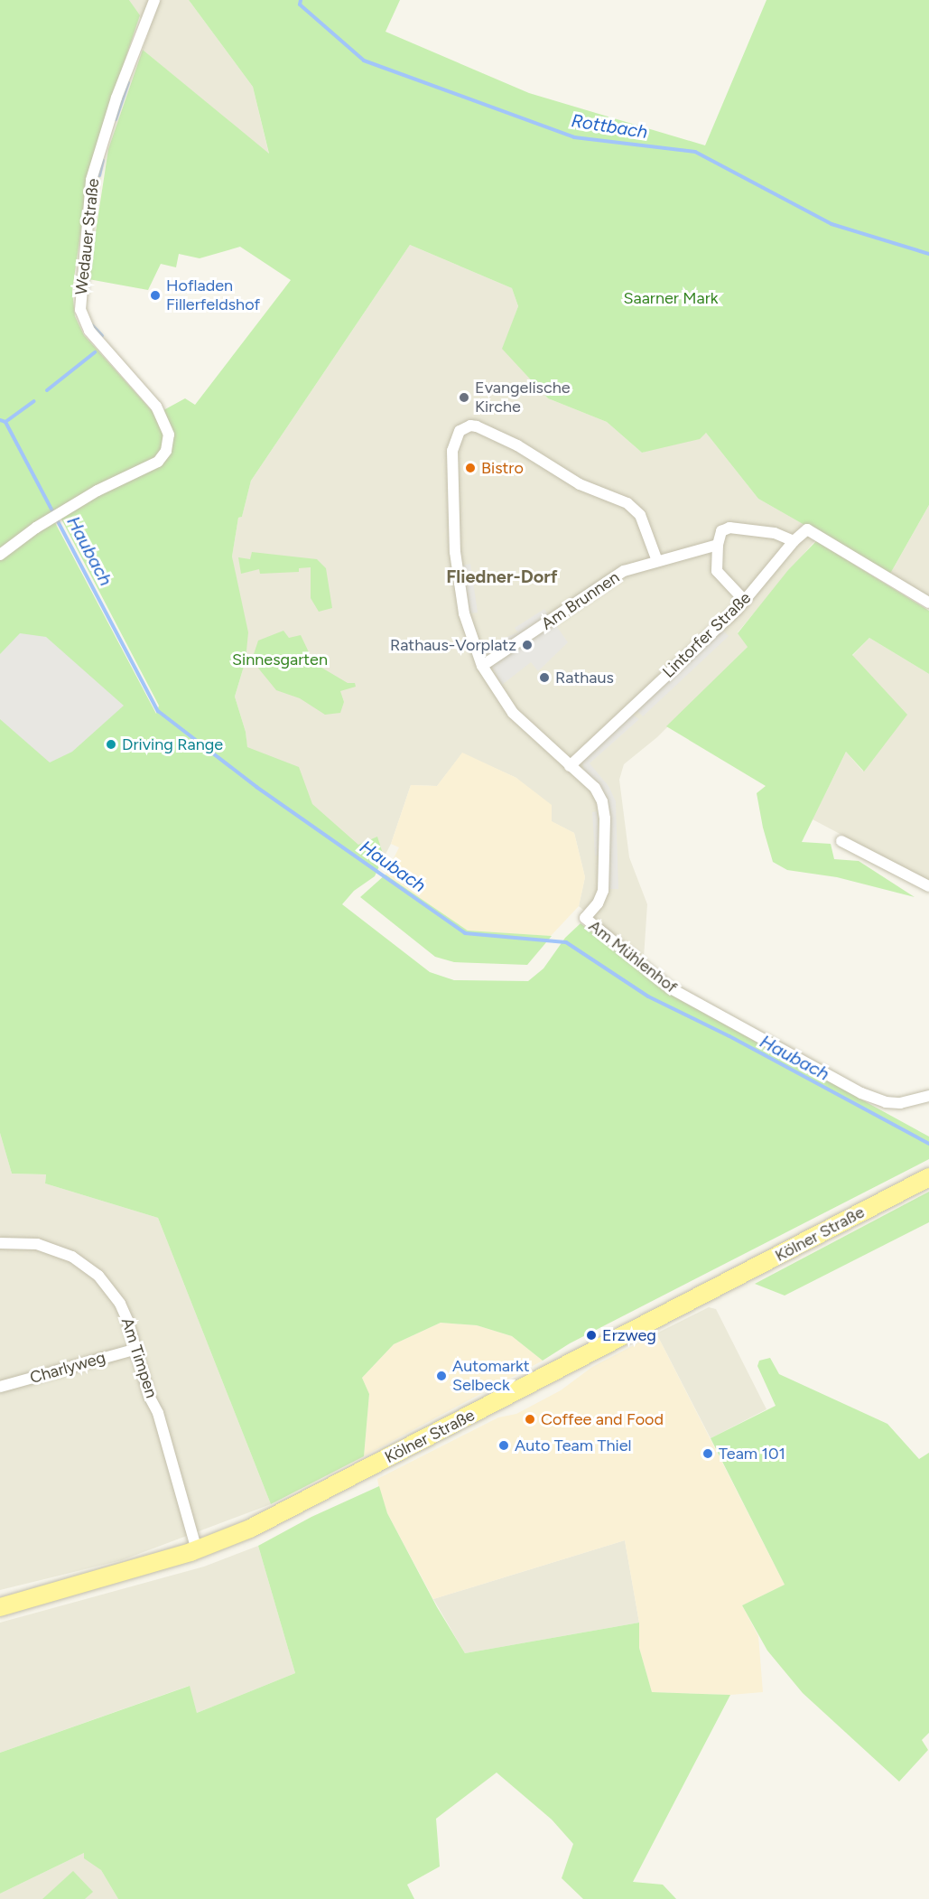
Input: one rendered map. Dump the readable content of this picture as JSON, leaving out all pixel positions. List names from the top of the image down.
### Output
{
  "streets": {
    "main road": ["Kölner Straße"],
    "street": [
      "Wedauer Straße",
      "Am Brunnen",
      "Lintorfer Straße",
      "Am Mühlenhof",
      "Am Timpen",
      "Charlyweg"
    ]
  },
  "crossings": [
    ["Am Brunnen", "Lintorfer Straße"],
    ["Am Brunnen", "Am Mühlenhof"],
    ["Lintorfer Straße", "Am Mühlenhof"],
    ["Kölner Straße", "Am Timpen"],
    ["Am Timpen", "Charlyweg"]
  ],
  "districts": ["Fliedner-Dorf"],
  "water": ["Rottbach", "Haubach"],
  "parks": ["Saarner Mark", "Sinnesgarten"],
  "places": [
    "Hofladen Fillerfeldshof",
    "Evangelische Kirche",
    "Bistro",
    "Rathaus-Vorplatz",
    "Rathaus",
    "Driving Range",
    "Erzweg",
    "Automarkt Selbeck",
    "Coffee and Food",
    "Auto Team Thiel",
    "Team 101"
  ]
}
